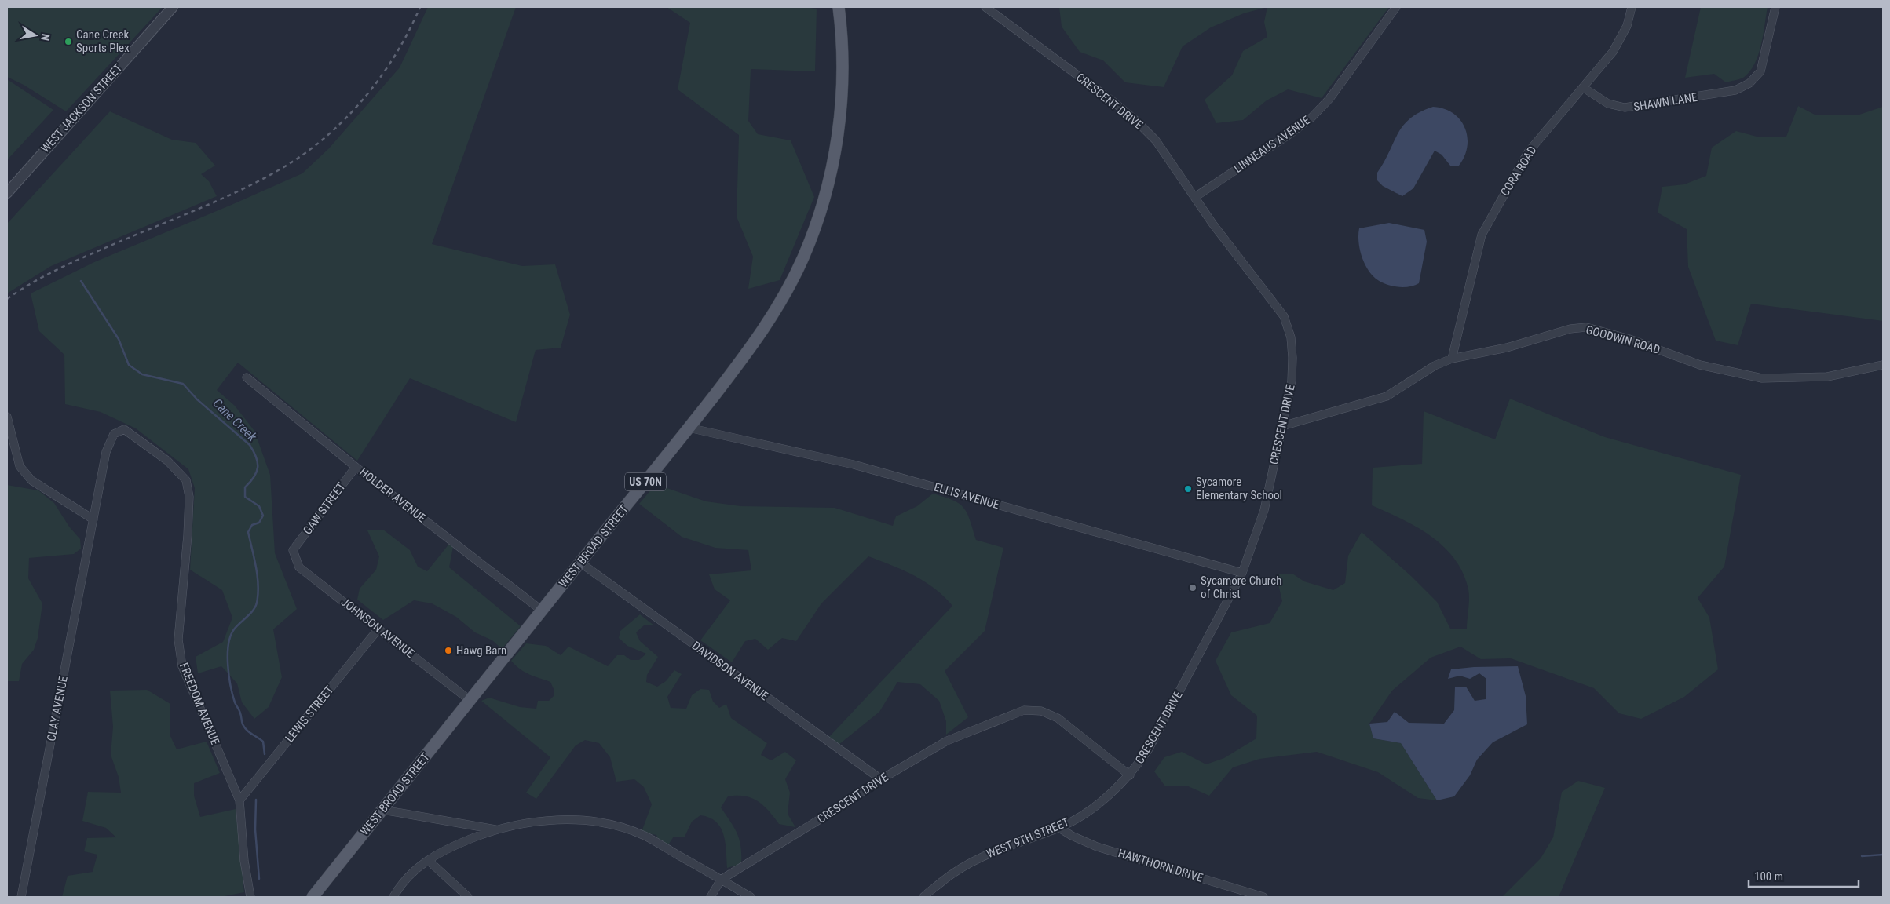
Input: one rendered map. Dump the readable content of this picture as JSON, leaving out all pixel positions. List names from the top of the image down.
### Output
{
  "streets": {
    "main road": ["US 70N", "WEST BROAD STREET"],
    "street": [
      "CRESCENT DRIVE",
      "SHAWN LANE",
      "WEST JACKSON STREET",
      "LINNEAUS AVENUE",
      "CORA ROAD",
      "GOODWIN ROAD",
      "HOLDER AVENUE",
      "ELLIS AVENUE",
      "GAW STREET",
      "JOHNSON AVENUE",
      "DAVIDSON AVENUE",
      "FREEDOM AVENUE",
      "CLAY AVENUE",
      "LEWIS STREET",
      "WEST 9TH STREET",
      "HAWTHORN DRIVE"
    ]
  },
  "crossings": [
    ["CRESCENT DRIVE", "LINNEAUS AVENUE"],
    ["CRESCENT DRIVE", "GOODWIN ROAD"],
    ["CRESCENT DRIVE", "ELLIS AVENUE"],
    ["CRESCENT DRIVE", "DAVIDSON AVENUE"],
    ["CRESCENT DRIVE", "WEST 9TH STREET"],
    ["SHAWN LANE", "CORA ROAD"],
    ["CORA ROAD", "GOODWIN ROAD"],
    ["HOLDER AVENUE", "GAW STREET"],
    ["HOLDER AVENUE", "WEST BROAD STREET"],
    ["ELLIS AVENUE", "WEST BROAD STREET"],
    ["GAW STREET", "JOHNSON AVENUE"],
    ["WEST BROAD STREET", "JOHNSON AVENUE"],
    ["WEST BROAD STREET", "DAVIDSON AVENUE"],
    ["JOHNSON AVENUE", "LEWIS STREET"],
    ["FREEDOM AVENUE", "CLAY AVENUE"],
    ["FREEDOM AVENUE", "LEWIS STREET"],
    ["WEST 9TH STREET", "HAWTHORN DRIVE"]
  ],
  "water": ["Cane Creek"],
  "places": [
    "Cane Creek Sports Plex",
    "Sycamore Elementary School",
    "Sycamore Church of Christ",
    "Hawg Barn"
  ],
  "scale_bar": "100 m",
  "north": "right"
}
